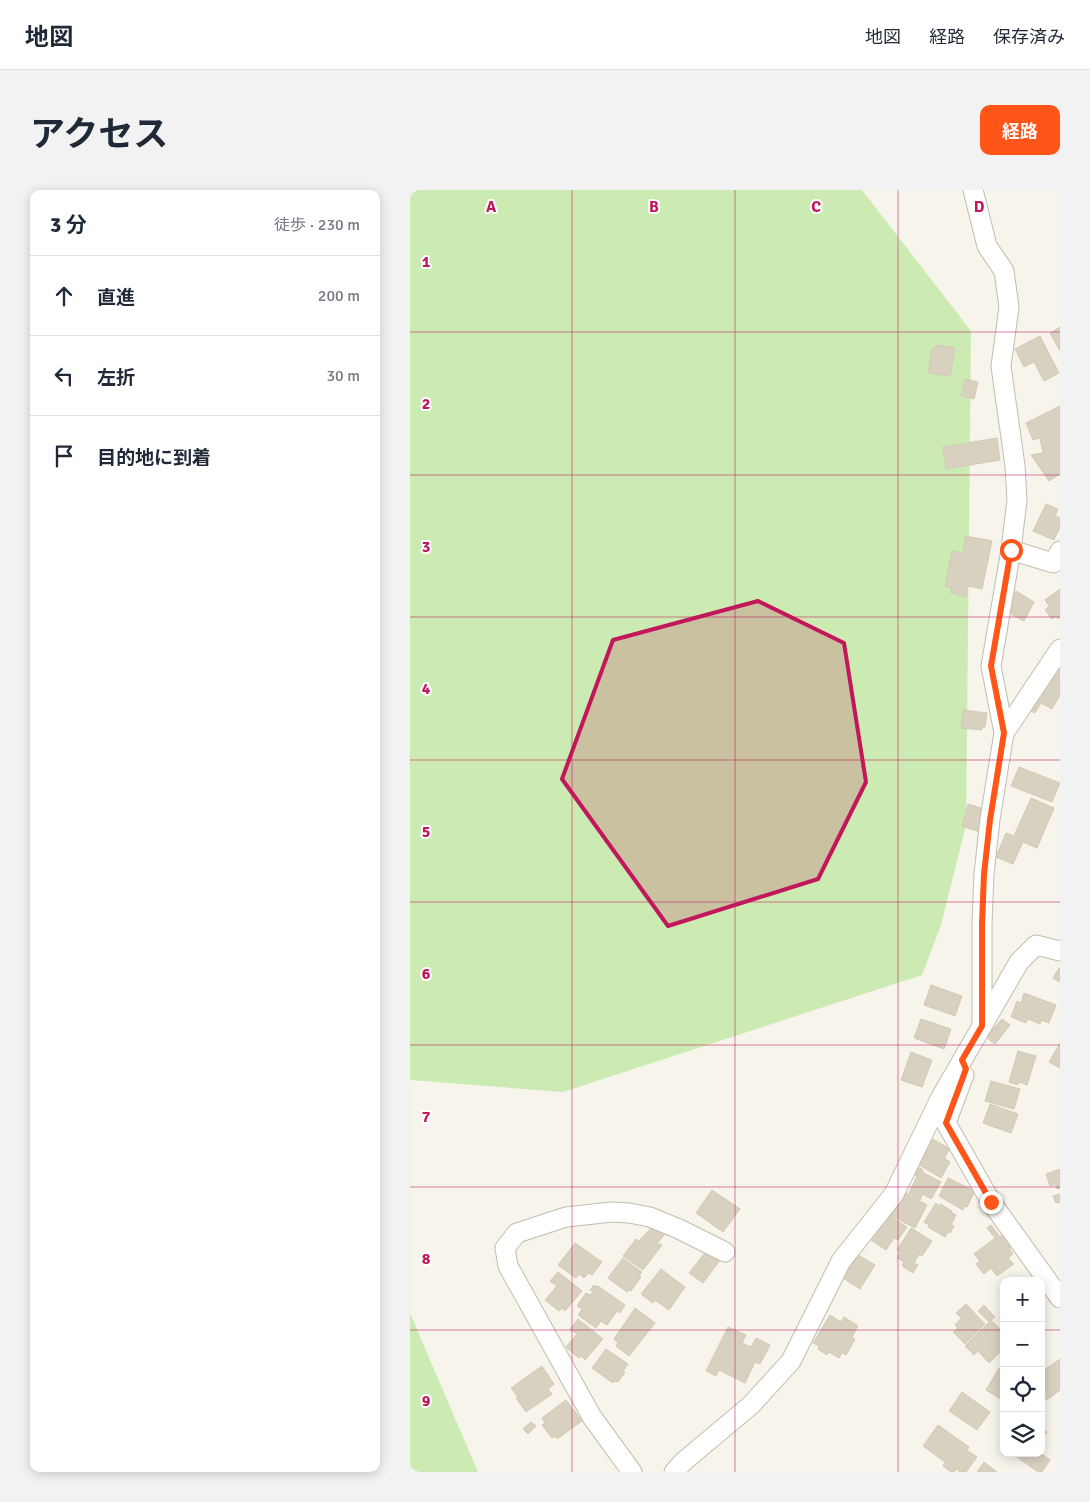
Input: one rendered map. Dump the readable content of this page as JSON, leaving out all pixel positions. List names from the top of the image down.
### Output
{
  "page": {
    "header": "地図",
    "nav": ["地図", "経路", "保存済み"],
    "title": "アクセス",
    "buttons": "経路",
    "heading": ["3 分", "徒歩 · 230 m"],
    "list": [
      ["直進", "200 m"],
      ["左折", "30 m"],
      "目的地に到着"
    ],
    "map_buttons": ["+", "−"]
  },
  "grid": {
    "columns": [
      "A",
      "B",
      "C",
      "D"
    ],
    "rows": [
      "1",
      "2",
      "3",
      "4",
      "5",
      "6",
      "7",
      "8",
      "9"
    ]
  }
}
